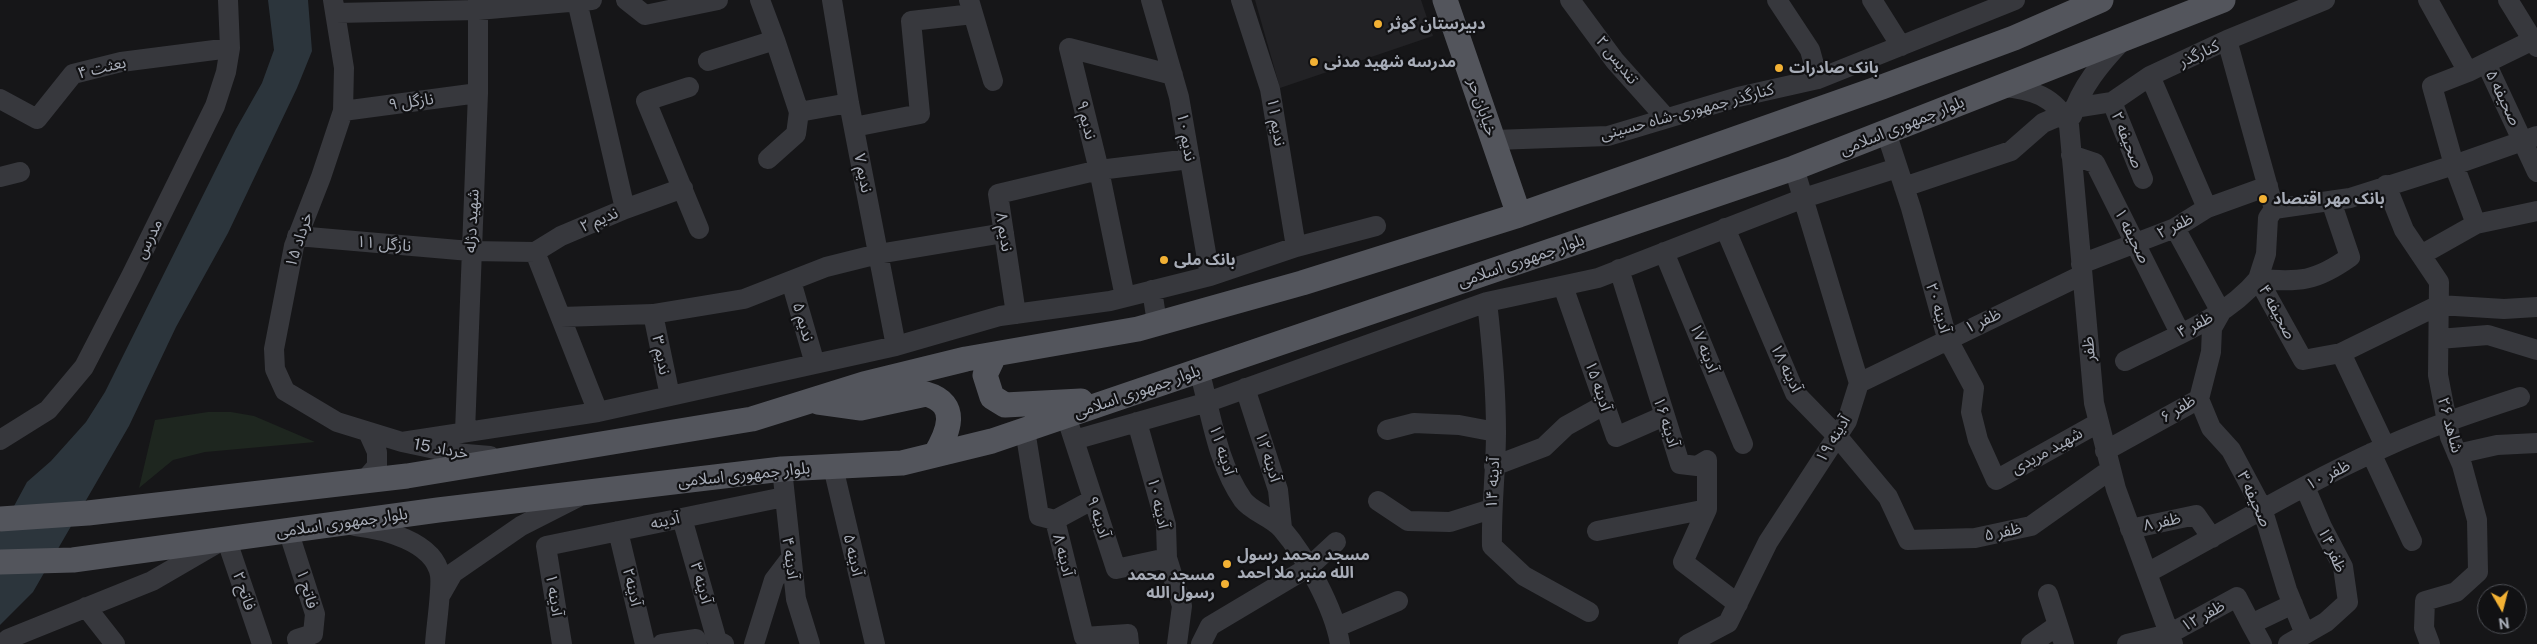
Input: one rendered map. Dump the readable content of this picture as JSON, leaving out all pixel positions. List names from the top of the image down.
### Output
{
  "streets": {
    "main road": ["خیابان حر", "بلوار جمهوری اسلامی"],
    "street": [
      "کنارگذر",
      "تندیس ۲",
      "بعثت ۴",
      "صحیفه ۵",
      "نازگل ۹",
      "کنارگذر جمهوری-شاه حسینی",
      "ندیم ۹",
      "ندیم ۱۱",
      "ندیم ۱۰",
      "صحیفه ۲",
      "ندیم ۷",
      "ندیم ۲",
      "شهید دژله",
      "ظفر ۲",
      "ندیم ۸",
      "صحیفه ۱",
      "مدرس",
      "۱۵ خرداد",
      "نازگل ۱۱",
      "آدینه ۲۰",
      "صحیفه ۴",
      "ظفر ۱",
      "ندیم ۵",
      "ظفر ۴",
      "آدینه ۱۷",
      "ظفر",
      "ندیم ۳",
      "آدینه ۱۸",
      "آدینه ۱۵",
      "ظفر ۶",
      "آدینه ۱۶",
      "شاهد ۲۶",
      "آدینه ۱۹",
      "15 خرداد",
      "آدینه ۱۱",
      "شهید مریدی",
      "آدینه ۱۲",
      "ظفر ۱۰",
      "آدینه ۱۴",
      "صحیفه ۳",
      "آدینه ۱۰",
      "آدینه ۹",
      "آدینه",
      "ظفر ۸",
      "ظفر ۵",
      "ظفر ۱۴",
      "آدینه ۵",
      "آدینه ۸",
      "آدینه ۴",
      "آدینه ۳",
      "آدینه۲",
      "فاتح ۱",
      "فاتح ۲",
      "آدینه ۱",
      "ظفر ۱۲"
    ]
  },
  "crossings": [
    ["کنارگذر", "صحیفه ۲"],
    ["کنارگذر", "آدینه ۲۰"],
    ["کنارگذر", "ظفر"],
    ["تندیس ۲", "کنارگذر جمهوری-شاه حسینی"],
    ["بعثت ۴", "مدرس"],
    ["نازگل ۹", "شهید دژله"],
    ["نازگل ۹", "۱۵ خرداد"],
    ["خیابان حر", "کنارگذر جمهوری-شاه حسینی"],
    ["ندیم ۹", "ندیم ۱۰"],
    ["ندیم ۹", "ندیم ۸"],
    ["بلوار جمهوری اسلامی", "آدینه ۲۰"],
    ["بلوار جمهوری اسلامی", "آدینه ۱۱"],
    ["بلوار جمهوری اسلامی", "آدینه ۹"],
    ["بلوار جمهوری اسلامی", "آدینه ۵"],
    ["بلوار جمهوری اسلامی", "آدینه ۸"],
    ["بلوار جمهوری اسلامی", "آدینه ۴"],
    ["بلوار جمهوری اسلامی", "فاتح ۱"],
    ["بلوار جمهوری اسلامی", "فاتح ۲"],
    ["ندیم ۲", "نازگل ۱۱"],
    ["شهید دژله", "نازگل ۱۱"],
    ["ظفر ۲", "صحیفه ۱"],
    ["ظفر ۲", "ظفر ۱"],
    ["ظفر ۲", "ظفر"],
    ["صحیفه ۱", "ظفر ۴"],
    ["صحیفه ۱", "ظفر"],
    ["۱۵ خرداد", "نازگل ۱۱"],
    ["۱۵ خرداد", "15 خرداد"],
    ["آدینه ۲۰", "ظفر ۱"],
    ["آدینه ۲۰", "شهید مریدی"],
    ["صحیفه ۴", "ظفر ۴"],
    ["ظفر ۱", "ظفر"],
    ["ظفر ۱", "آدینه ۱۹"],
    ["ظفر ۴", "ظفر ۶"],
    ["ظفر", "ظفر ۶"],
    ["ظفر", "شهید مریدی"],
    ["ظفر", "ظفر ۱۰"],
    ["ظفر", "ظفر ۸"],
    ["ظفر", "ظفر ۵"],
    ["ظفر", "ظفر ۱۲"],
    ["آدینه ۱۸", "آدینه ۱۹"],
    ["آدینه ۱۸", "ظفر ۵"],
    ["آدینه ۱۵", "آدینه ۱۶"],
    ["ظفر ۶", "صحیفه ۳"],
    ["آدینه ۱۶", "آدینه ۱۹"],
    ["شاهد ۲۶", "ظفر ۱۰"],
    ["آدینه ۱۱", "آدینه ۱۲"],
    ["ظفر ۱۰", "صحیفه ۳"],
    ["ظفر ۱۰", "ظفر ۸"],
    ["ظفر ۱۰", "ظفر ۱۴"],
    ["صحیفه ۳", "ظفر ۱۴"],
    ["آدینه ۱۰", "آدینه ۹"],
    ["آدینه", "آدینه ۴"],
    ["آدینه", "آدینه ۳"],
    ["آدینه", "آدینه۲"],
    ["آدینه", "آدینه ۱"]
  ],
  "places": [
    "دبیرستان کوثر",
    "مدرسه شهید مدنی",
    "بانک صادرات",
    "بانک مهر اقتصاد",
    "بانک ملی",
    "مسجد محمد رسول الله منبر ملا احمد",
    "مسجد محمد رسول الله"
  ],
  "north": "bottom"
}
